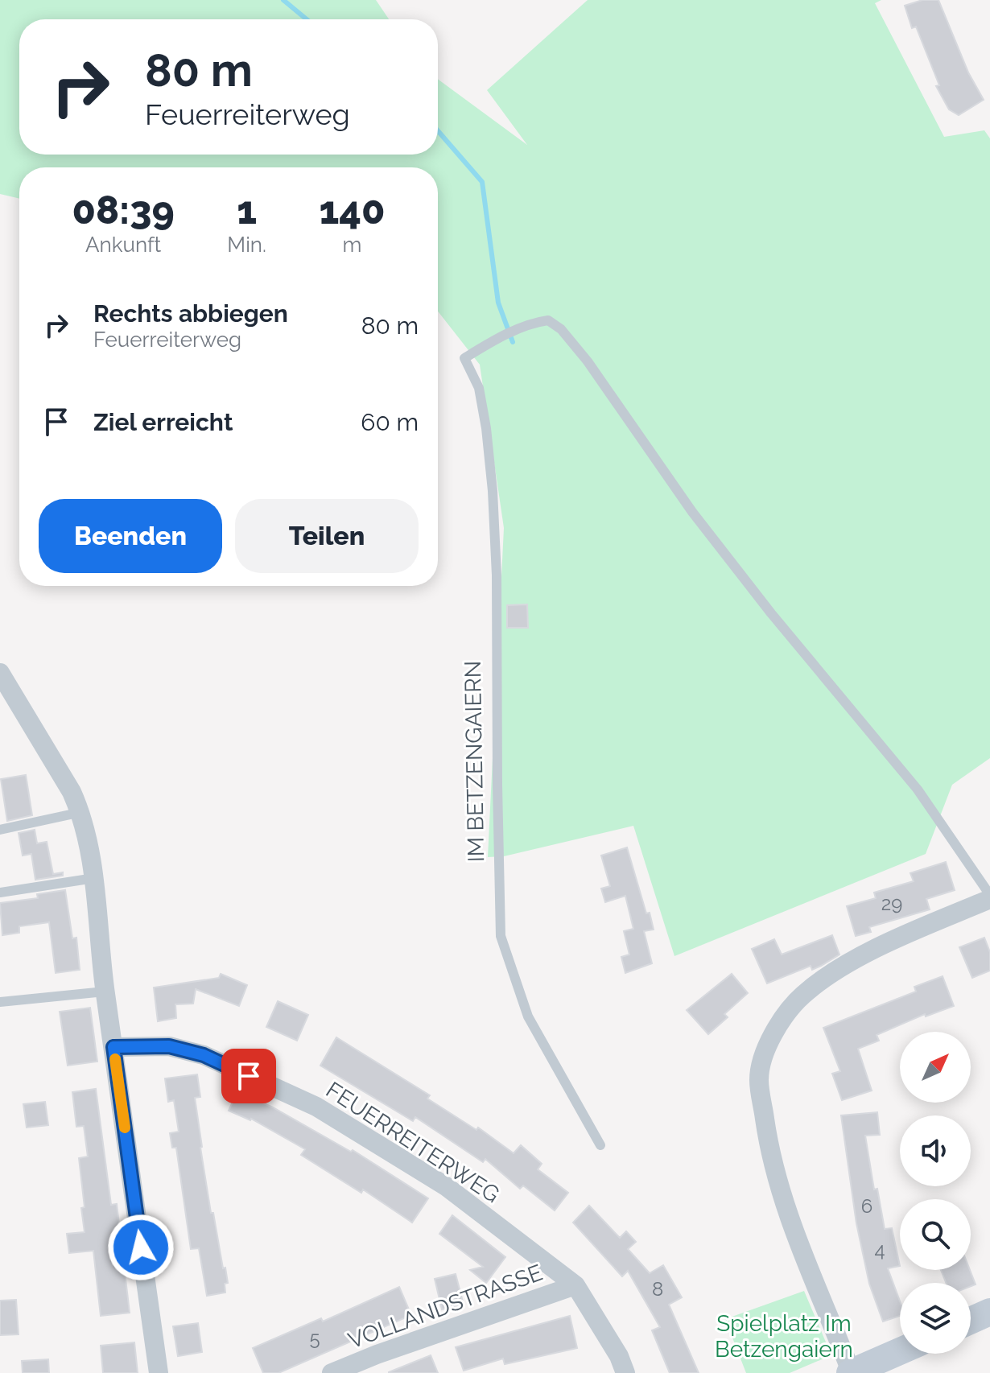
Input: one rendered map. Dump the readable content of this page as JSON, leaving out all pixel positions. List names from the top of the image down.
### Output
{
  "streets": {
    "street": ["FEUERREITERWEG", "VOLLANDSTRASSE"],
    "lane": ["IM BETZENGAIERN"]
  },
  "crossings": [
    ["FEUERREITERWEG", "VOLLANDSTRASSE"]
  ],
  "parks": ["Spielplatz Im Betzengaiern"],
  "house_numbers": [
    "29",
    "6",
    "4",
    "8",
    "5"
  ],
  "north": "top right",
  "page": {
    "turn": ["80 m", "Feuerreiterweg"],
    "eta": [
      "08:39",
      "Ankunft",
      "1",
      "Min.",
      "140",
      "m"
    ],
    "list": [
      {
        "name": "Rechts abbiegen",
        "note": "Feuerreiterweg",
        "value": "80 m"
      },
      {
        "name": "Ziel erreicht",
        "value": "60 m"
      }
    ],
    "buttons": ["Beenden", "Teilen"]
  }
}
